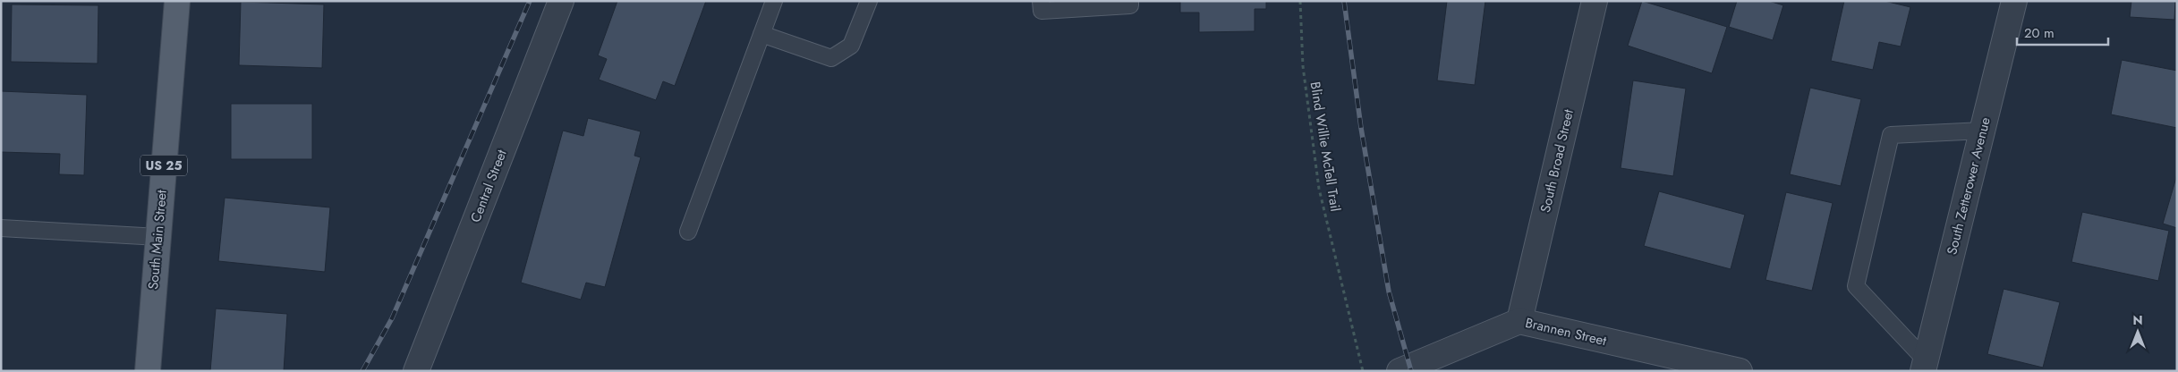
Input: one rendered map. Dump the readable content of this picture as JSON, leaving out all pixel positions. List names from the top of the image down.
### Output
{
  "streets": {
    "main road": ["US 25", "South Main Street"],
    "street": [
      "South Broad Street",
      "Central Street",
      "South Zetterower Avenue",
      "Brannen Street"
    ],
    "path": ["Blind Willie McTell Trail"]
  },
  "crossings": [
    ["South Broad Street", "Brannen Street"]
  ],
  "scale_bar": "20 m",
  "north": "top"
}
